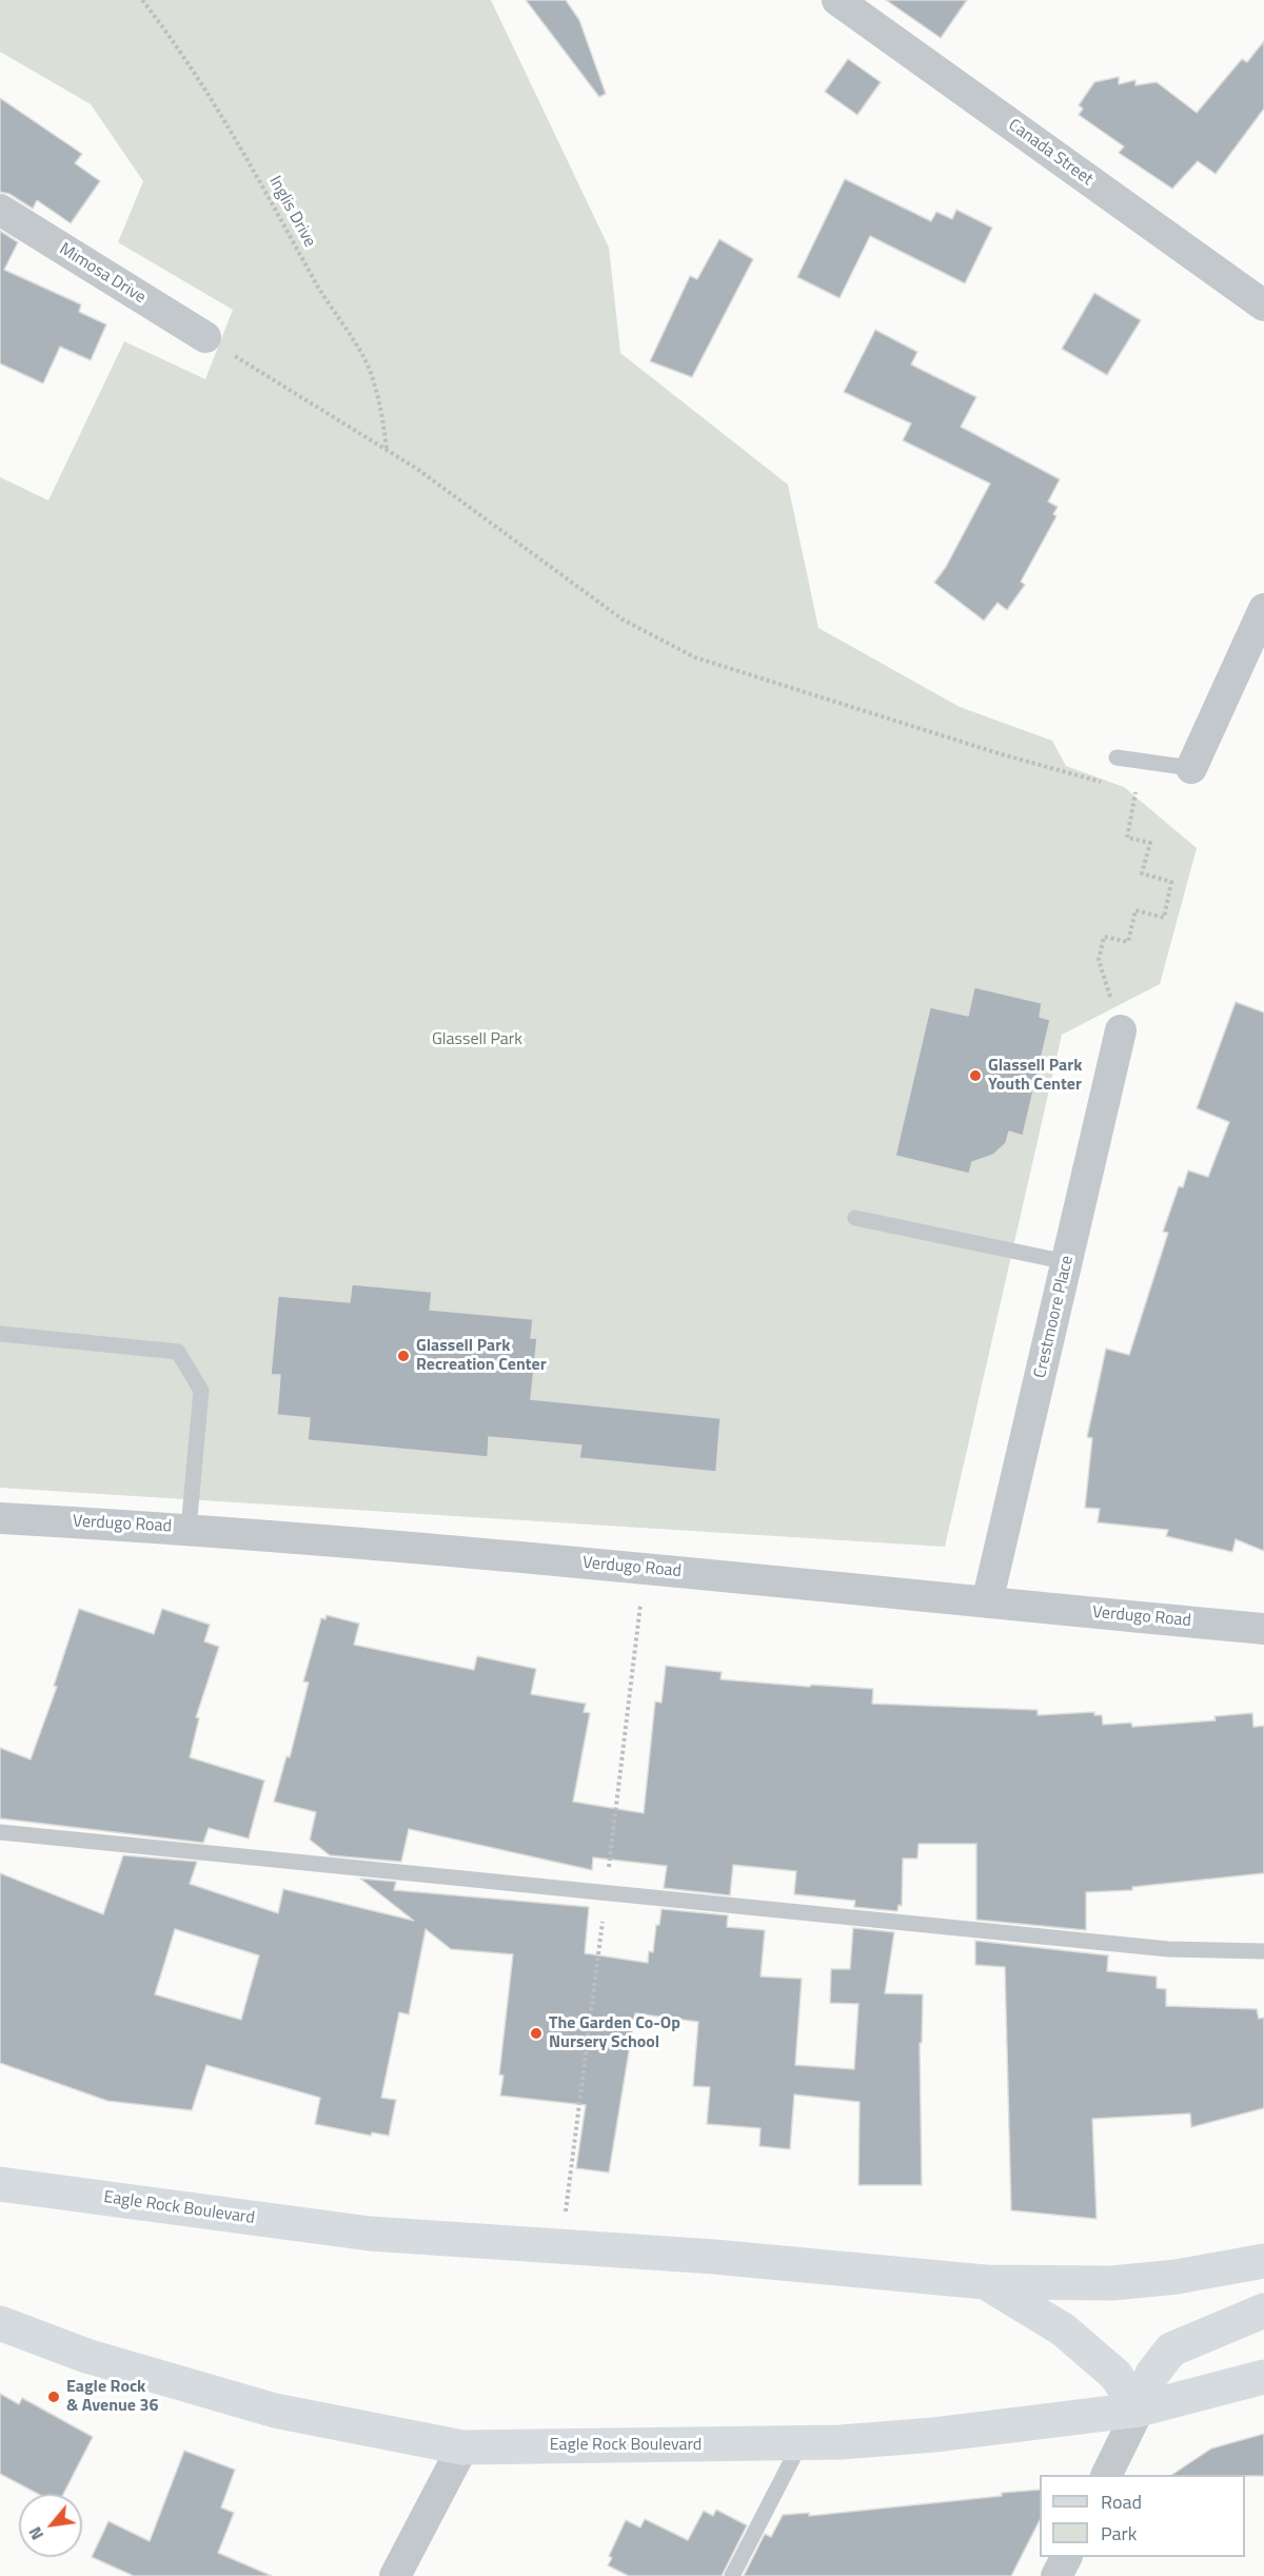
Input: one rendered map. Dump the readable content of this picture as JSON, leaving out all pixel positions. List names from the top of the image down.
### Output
{
  "streets": {
    "main road": ["Eagle Rock Boulevard"],
    "street": [
      "Canada Street",
      "Mimosa Drive",
      "Crestmoore Place",
      "Verdugo Road"
    ],
    "path": ["Inglis Drive"]
  },
  "crossings": [
    ["Crestmoore Place", "Verdugo Road"]
  ],
  "parks": ["Glassell Park"],
  "places": [
    "Glassell Park Youth Center",
    "Glassell Park Recreation Center",
    "The Garden Co-Op Nursery School",
    "Eagle Rock & Avenue 36"
  ],
  "legend": ["Road", "Park"],
  "north": "bottom left"
}
